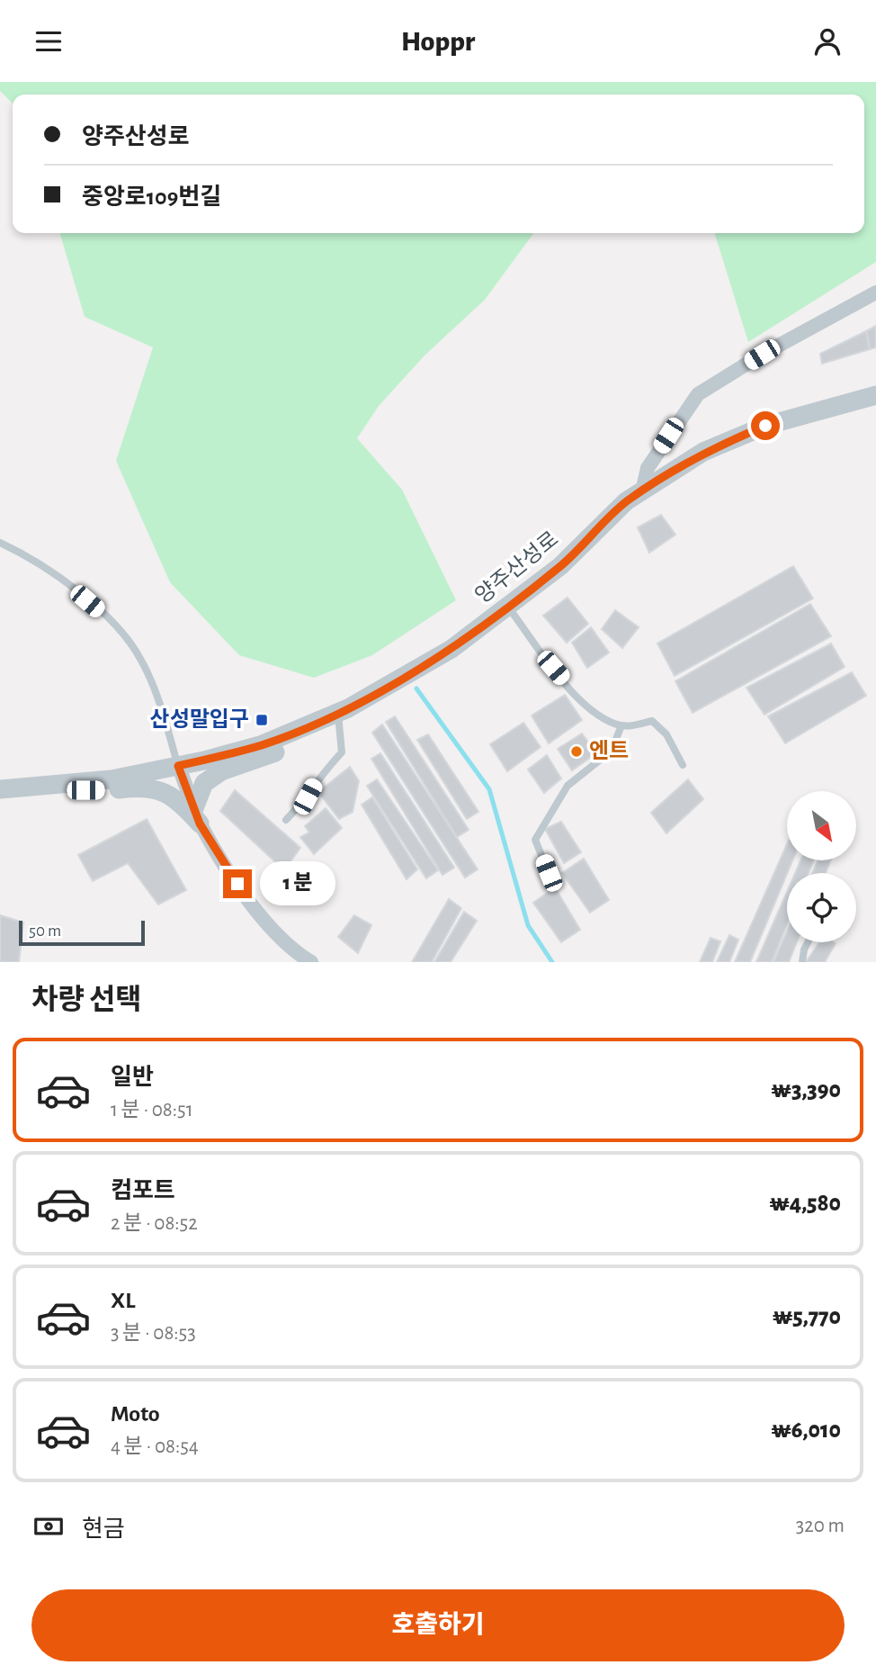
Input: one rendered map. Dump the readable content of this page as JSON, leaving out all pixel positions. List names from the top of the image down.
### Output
{
  "streets": {
    "street": ["양주산성로"]
  },
  "places": {
    "transit": ["산성말입구"],
    "other": ["엔트"]
  },
  "scale_bar": "50 m",
  "north": "bottom right",
  "page": {
    "header": "Hoppr",
    "banner": ["양주산성로", "중앙로109번길"],
    "bubble": "1 분",
    "scale": "50 m",
    "heading": "차량 선택",
    "list": [
      {
        "name": "일반",
        "note": "1 분 · 08:51",
        "value": "₩3,390"
      },
      {
        "name": "컴포트",
        "note": "2 분 · 08:52",
        "value": "₩4,580"
      },
      {
        "name": "XL",
        "note": "3 분 · 08:53",
        "value": "₩5,770"
      },
      {
        "name": "Moto",
        "note": "4 분 · 08:54",
        "value": "₩6,010"
      }
    ],
    "pay": ["현금", "320 m"],
    "buttons": "호출하기"
  }
}
